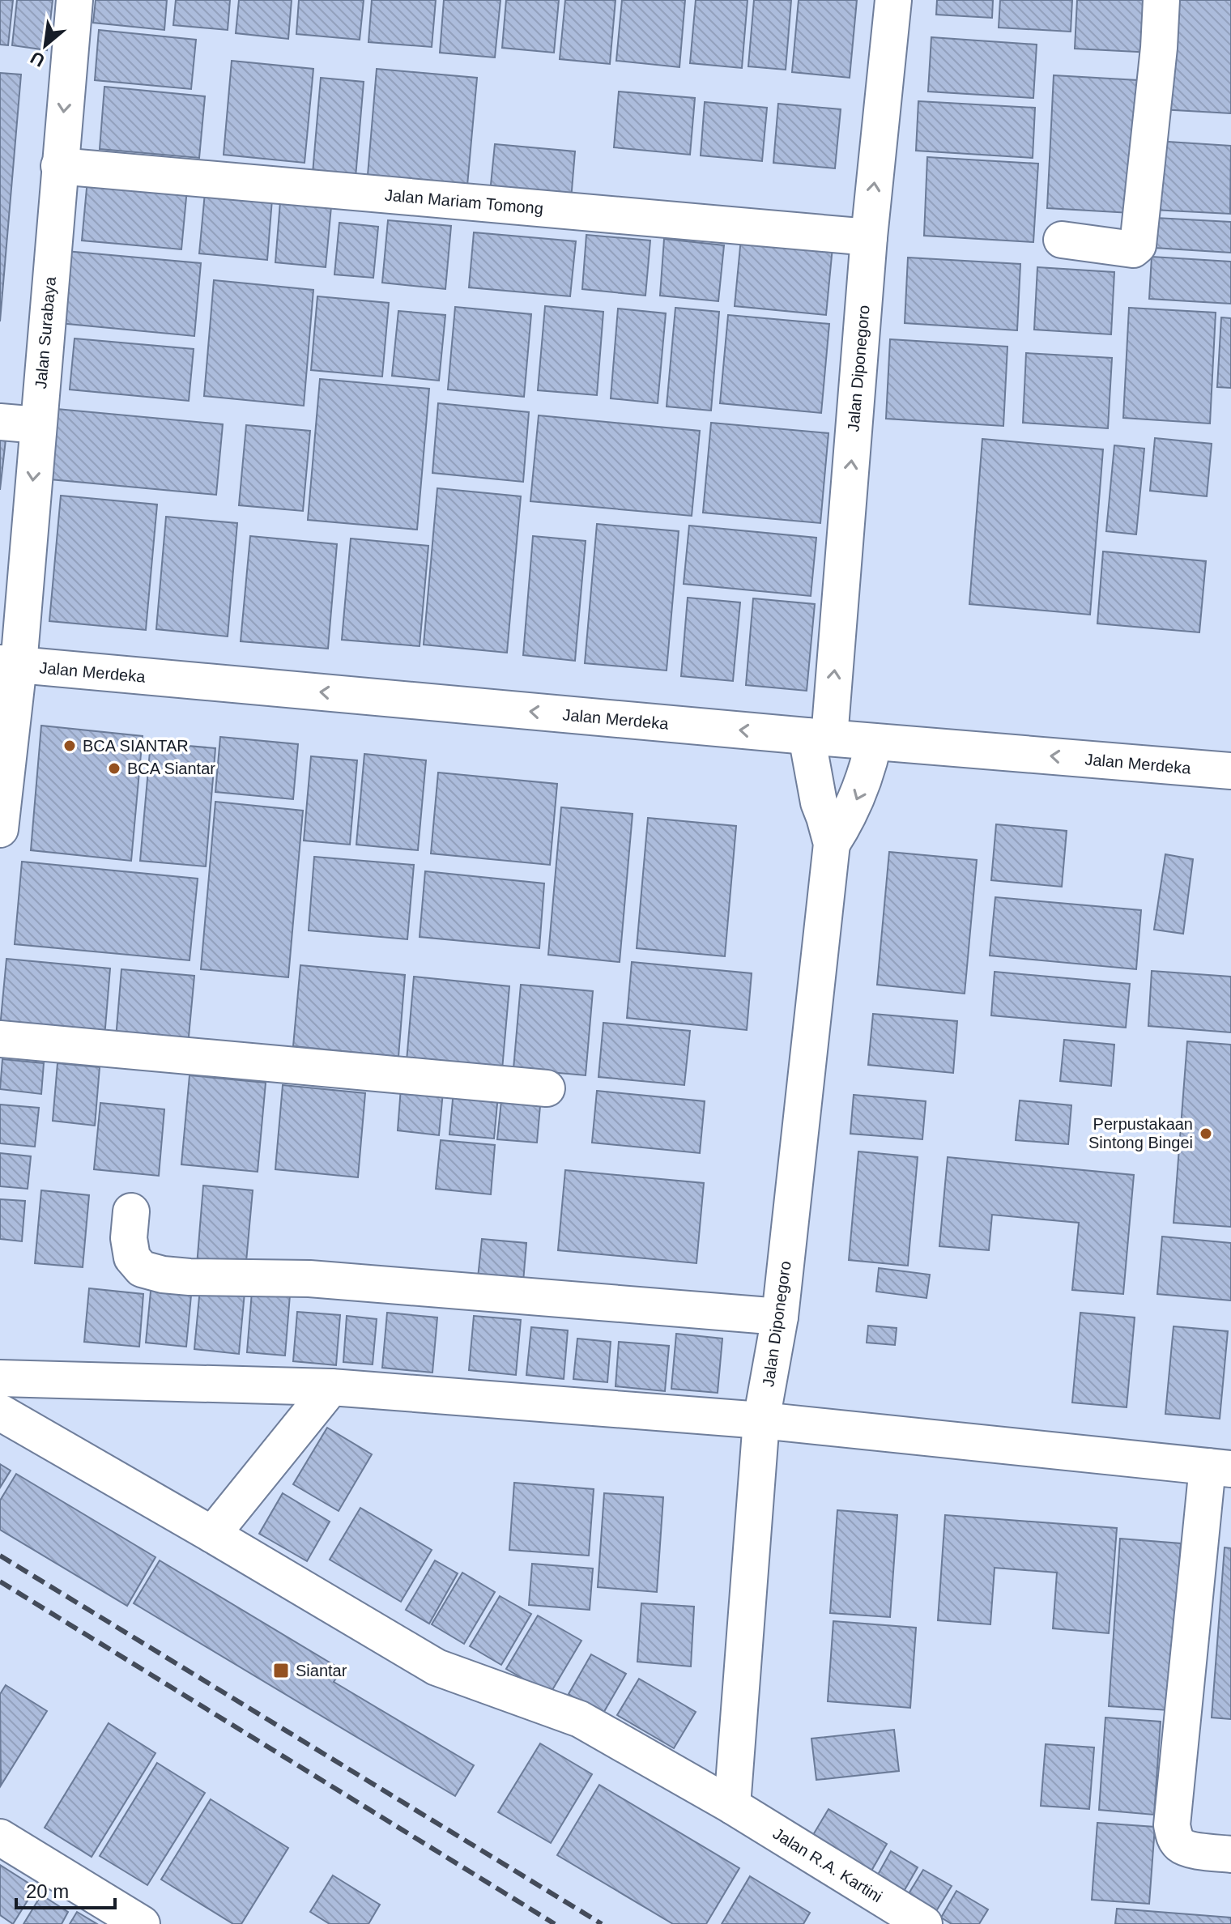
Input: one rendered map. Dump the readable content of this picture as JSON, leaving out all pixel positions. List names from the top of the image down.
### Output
{
  "streets": {
    "street": [
      "Jalan Mariam Tomong",
      "Jalan Surabaya",
      "Jalan Diponegoro",
      "Jalan Merdeka",
      "Jalan R.A. Kartini"
    ]
  },
  "crossings": [
    ["Jalan Mariam Tomong", "Jalan Surabaya"],
    ["Jalan Mariam Tomong", "Jalan Diponegoro"],
    ["Jalan Surabaya", "Jalan Merdeka"],
    ["Jalan Diponegoro", "Jalan Merdeka"],
    ["Jalan Diponegoro", "Jalan R.A. Kartini"]
  ],
  "one_way": ["Jalan Surabaya", "Jalan Merdeka"],
  "places": {
    "other": ["BCA SIANTAR", "BCA Siantar", "Perpustakaan Sintong Bingei"],
    "transit": ["Siantar"]
  },
  "scale_bar": "20 m",
  "north": "bottom left"
}
